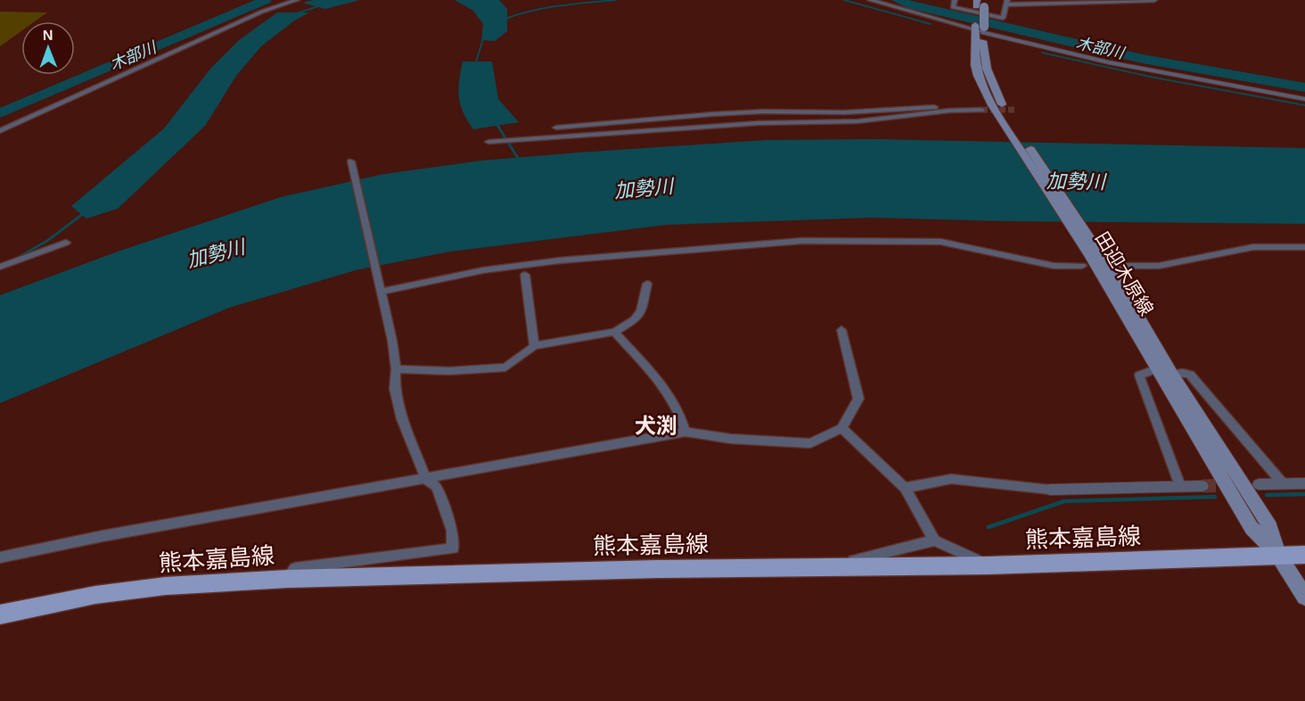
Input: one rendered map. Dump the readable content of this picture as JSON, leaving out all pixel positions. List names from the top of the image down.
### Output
{
  "streets": {
    "main road": ["田迎木原線", "熊本嘉島線"]
  },
  "crossings": [
    ["田迎木原線", "熊本嘉島線"]
  ],
  "districts": ["犬渕"],
  "water": ["木部川", "加勢川"],
  "north": "top"
}
